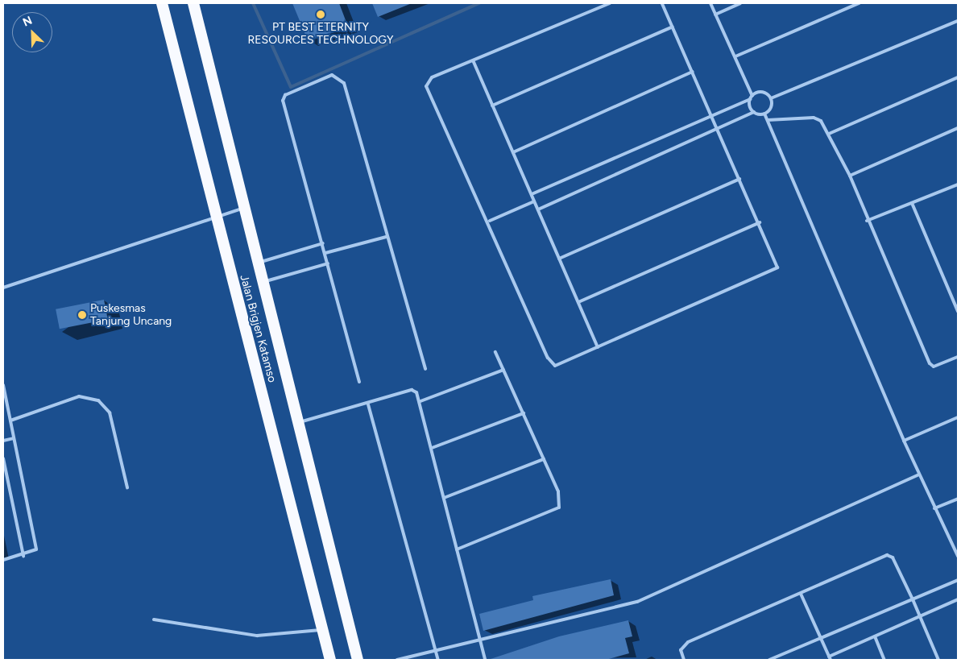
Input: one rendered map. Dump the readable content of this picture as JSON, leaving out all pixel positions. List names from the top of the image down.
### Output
{
  "streets": {
    "highway": ["Jalan Brigjen Katamso"]
  },
  "places": ["PT BEST ETERNITY RESOURCES TECHNOLOGY", "Puskesmas Tanjung Uncang"],
  "north": "top left"
}
